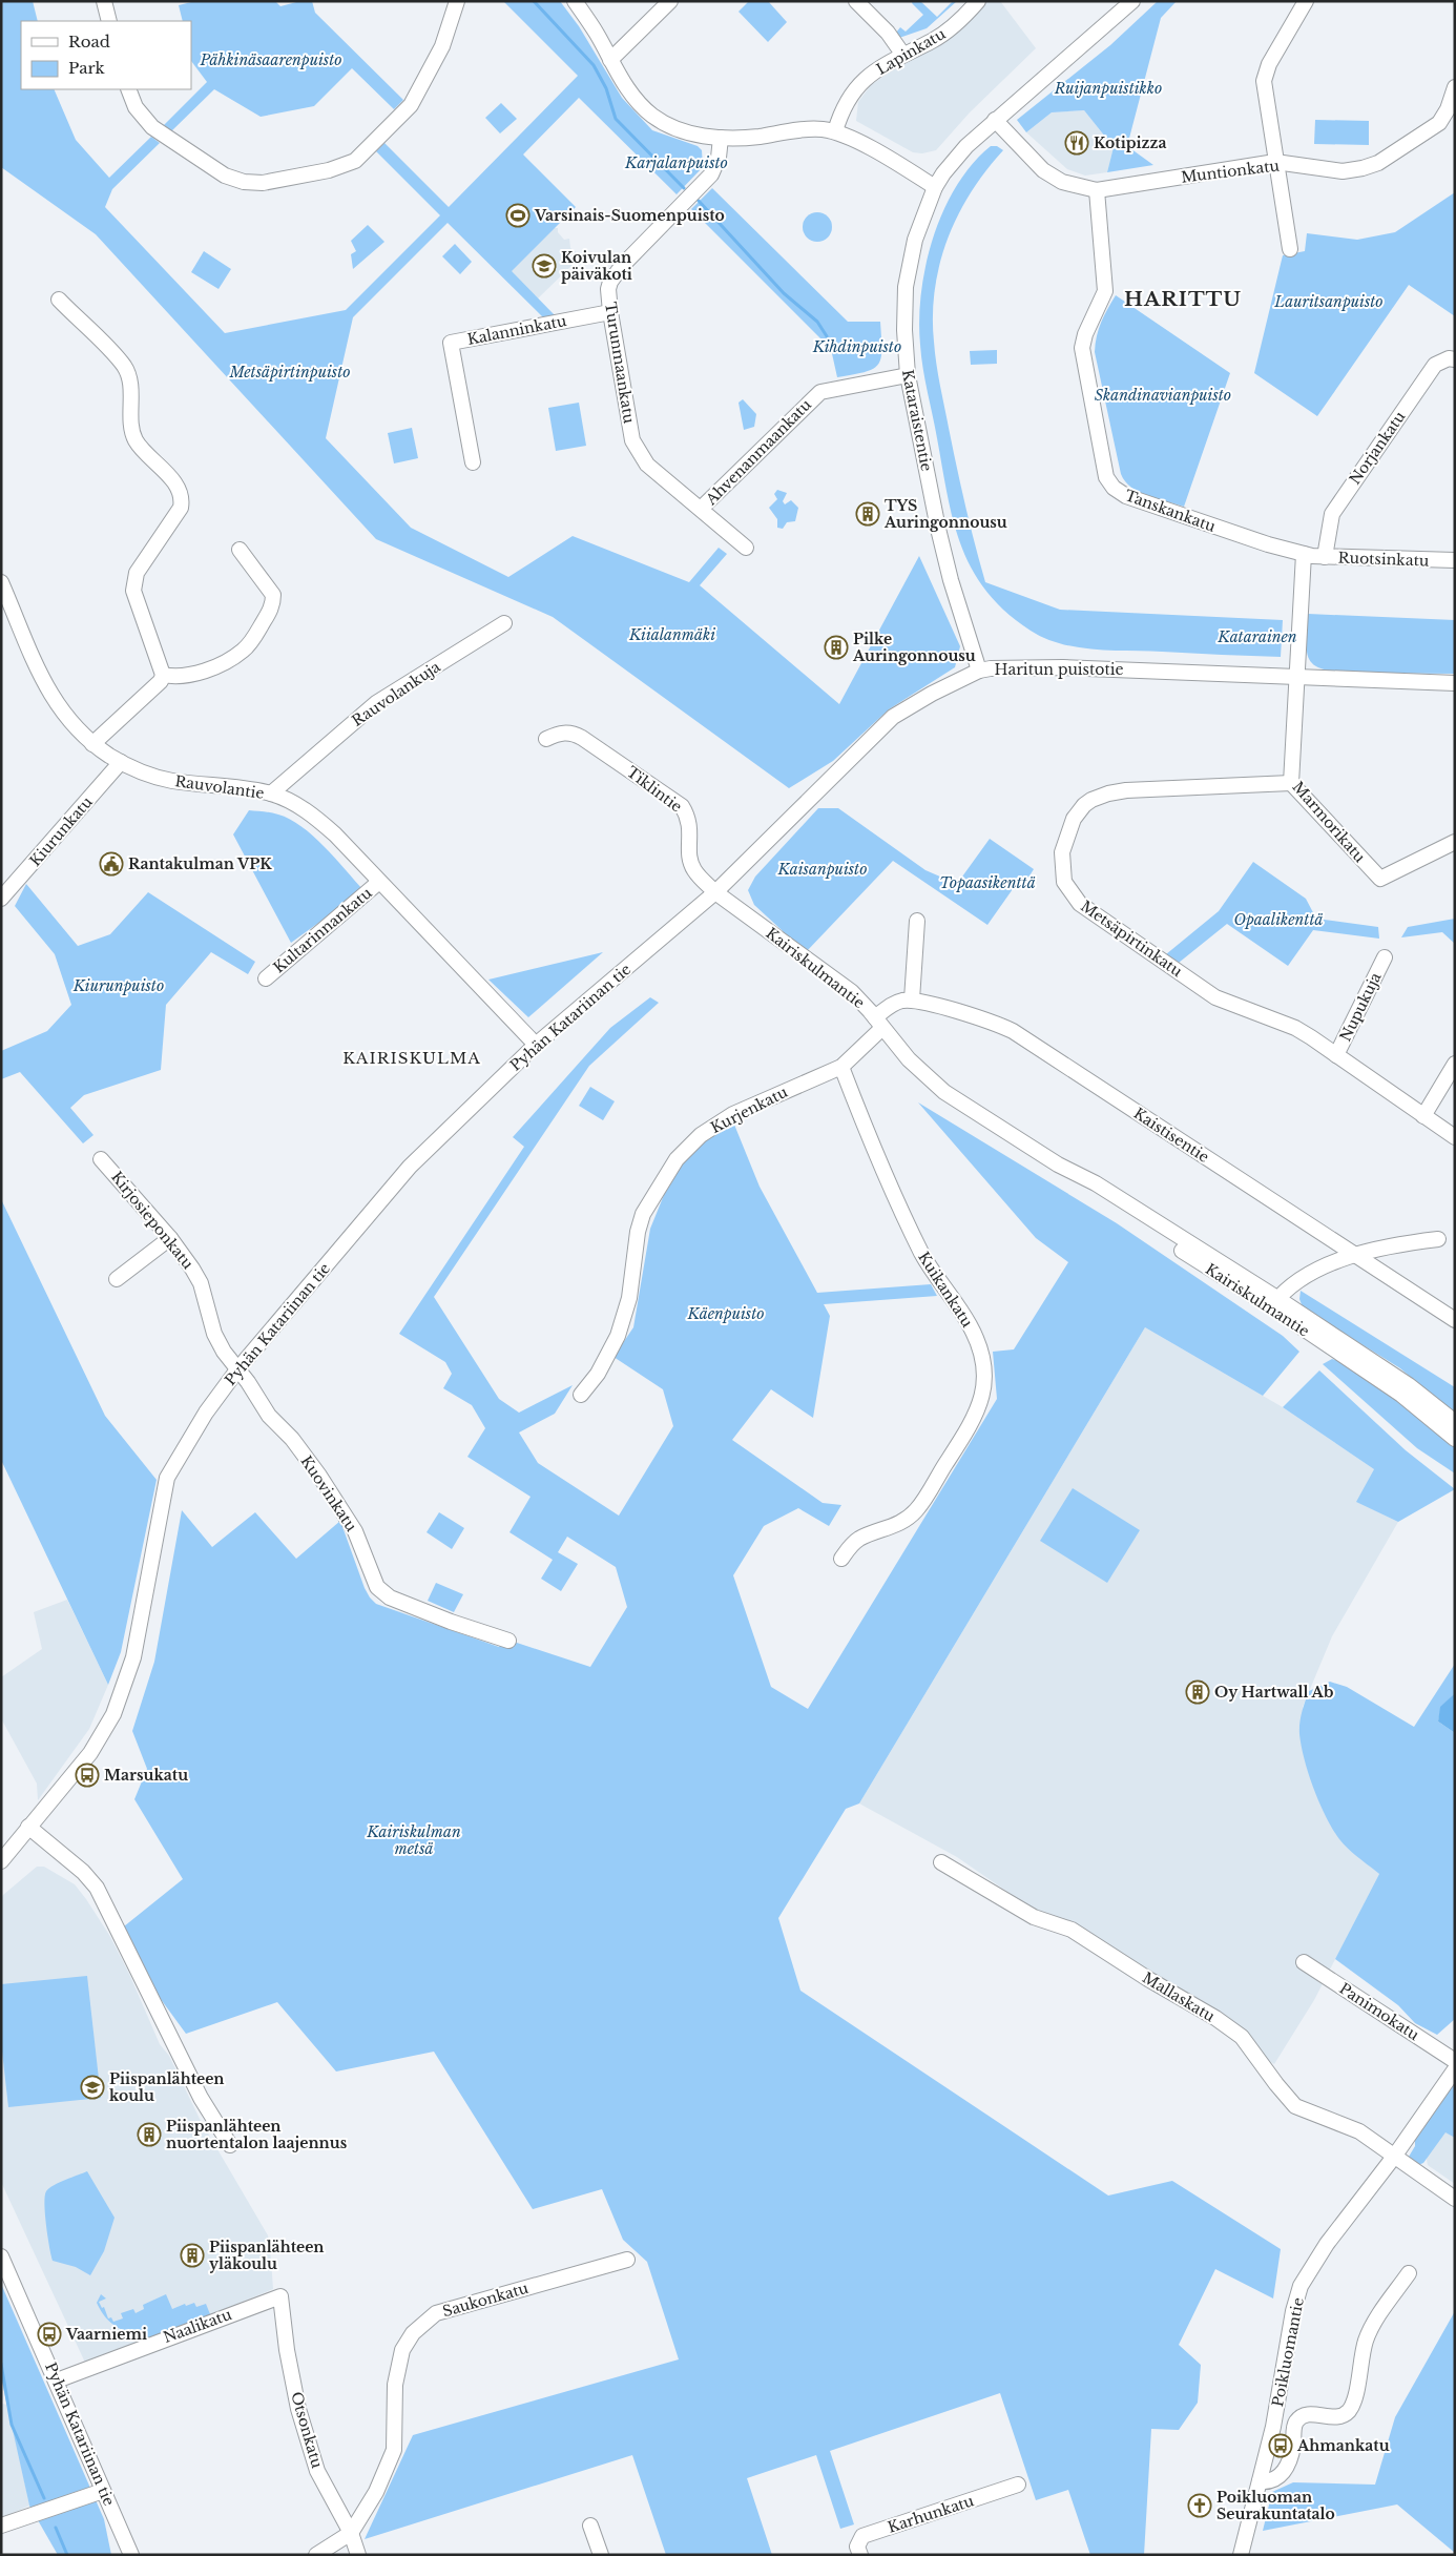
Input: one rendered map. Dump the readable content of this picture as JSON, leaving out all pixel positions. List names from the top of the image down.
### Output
{
  "streets": {
    "street": [
      "Lapinkatu",
      "Muntionkatu",
      "Kalanninkatu",
      "Turunmaankatu",
      "Kataraistentie",
      "Norjankatu",
      "Ahvenanmaankatu",
      "Tanskankatu",
      "Ruotsinkatu",
      "Haritun puistotie",
      "Rauvolankuja",
      "Rauvolantie",
      "Tiklintie",
      "Marmorikatu",
      "Kiurunkatu",
      "Kultarinnankatu",
      "Metsäpirtinkatu",
      "Kairiskulmantie",
      "Nupukuja",
      "Pyhän Katariinan tie",
      "Kurjenkatu",
      "Kaistisentie",
      "Kirjosieponkatu",
      "Kuikankatu",
      "Kuovinkatu",
      "Mallaskatu",
      "Panimokatu",
      "Saukonkatu",
      "Naalikatu",
      "Poikluomantie",
      "Otsonkatu",
      "Karhunkatu"
    ]
  },
  "crossings": [
    ["Muntionkatu", "Kataraistentie"],
    ["Muntionkatu", "Tanskankatu"],
    ["Kalanninkatu", "Turunmaankatu"],
    ["Turunmaankatu", "Ahvenanmaankatu"],
    ["Kataraistentie", "Ahvenanmaankatu"],
    ["Kataraistentie", "Haritun puistotie"],
    ["Norjankatu", "Tanskankatu"],
    ["Norjankatu", "Ruotsinkatu"],
    ["Norjankatu", "Haritun puistotie"],
    ["Norjankatu", "Marmorikatu"],
    ["Tanskankatu", "Ruotsinkatu"],
    ["Haritun puistotie", "Tiklintie"],
    ["Haritun puistotie", "Marmorikatu"],
    ["Haritun puistotie", "Kairiskulmantie"],
    ["Haritun puistotie", "Pyhän Katariinan tie"],
    ["Rauvolankuja", "Rauvolantie"],
    ["Rauvolantie", "Kiurunkatu"],
    ["Rauvolantie", "Kultarinnankatu"],
    ["Rauvolantie", "Pyhän Katariinan tie"],
    ["Tiklintie", "Kairiskulmantie"],
    ["Tiklintie", "Pyhän Katariinan tie"],
    ["Marmorikatu", "Metsäpirtinkatu"],
    ["Metsäpirtinkatu", "Nupukuja"],
    ["Kairiskulmantie", "Pyhän Katariinan tie"],
    ["Kairiskulmantie", "Kurjenkatu"],
    ["Pyhän Katariinan tie", "Kirjosieponkatu"],
    ["Pyhän Katariinan tie", "Kuovinkatu"],
    ["Pyhän Katariinan tie", "Naalikatu"],
    ["Kurjenkatu", "Kuikankatu"],
    ["Kirjosieponkatu", "Kuovinkatu"],
    ["Mallaskatu", "Poikluomantie"],
    ["Saukonkatu", "Otsonkatu"],
    ["Naalikatu", "Otsonkatu"]
  ],
  "districts": ["HARITTU", "KAIRISKULMA"],
  "parks": [
    "Pähkinäsaarenpuisto",
    "Ruijanpuistikko",
    "Karjalanpuisto",
    "Lauritsanpuisto",
    "Kihdinpuisto",
    "Metsäpirtinpuisto",
    "Skandinavianpuisto",
    "Kiialanmäki",
    "Katarainen",
    "Kaisanpuisto",
    "Topaasikenttä",
    "Opaalikenttä",
    "Kiurunpuisto",
    "Käenpuisto",
    "Kairiskulman metsä"
  ],
  "places": {
    "restaurant": ["Kotipizza"],
    "sports": ["Varsinais-Suomenpuisto"],
    "school or university": ["Koivulan päiväkoti", "Piispanlähteen koulu"],
    "building": [
      "TYS Auringonnousu",
      "Pilke Auringonnousu",
      "Oy Hartwall Ab",
      "Piispanlähteen nuortentalon laajennus",
      "Piispanlähteen yläkoulu"
    ],
    "public building": ["Rantakulman VPK"],
    "bus stop": ["Marsukatu", "Vaarniemi", "Ahmankatu"],
    "church": ["Poikluoman Seurakuntatalo"]
  },
  "legend": ["Road", "Park"]
}
